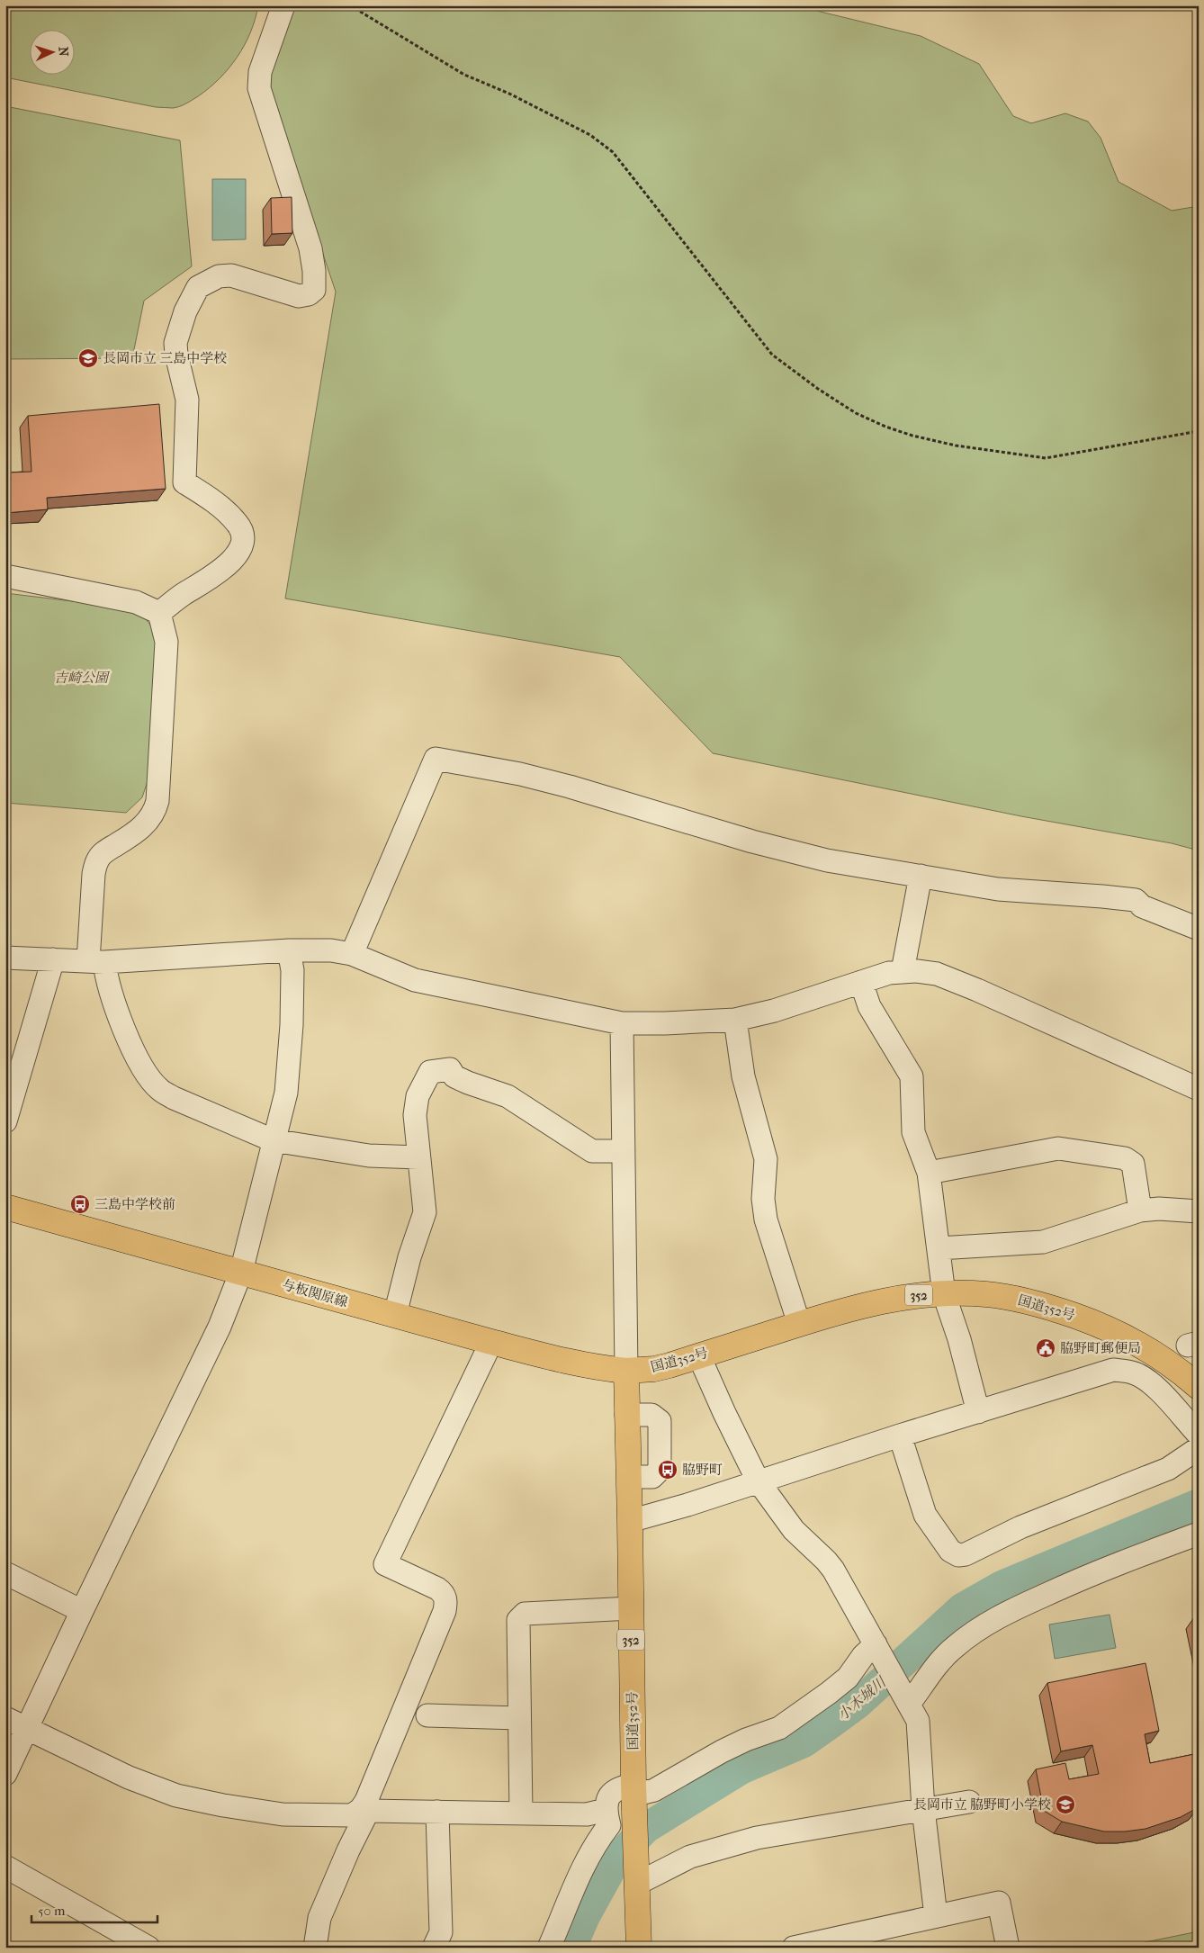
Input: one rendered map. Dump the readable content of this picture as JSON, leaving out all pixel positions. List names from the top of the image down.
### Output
{
  "streets": {
    "main road": ["与板関原線", "352", "国道352号"]
  },
  "crossings": [
    ["与板関原線", "国道352号"]
  ],
  "water": ["小木城川"],
  "parks": ["吉崎公園"],
  "places": {
    "school or university": ["長岡市立 三島中学校", "長岡市立 脇野町小学校"],
    "bus stop": ["三島中学校前", "脇野町"],
    "public building": ["脇野町郵便局"]
  },
  "scale_bar": "50 m",
  "north": "right"
}
